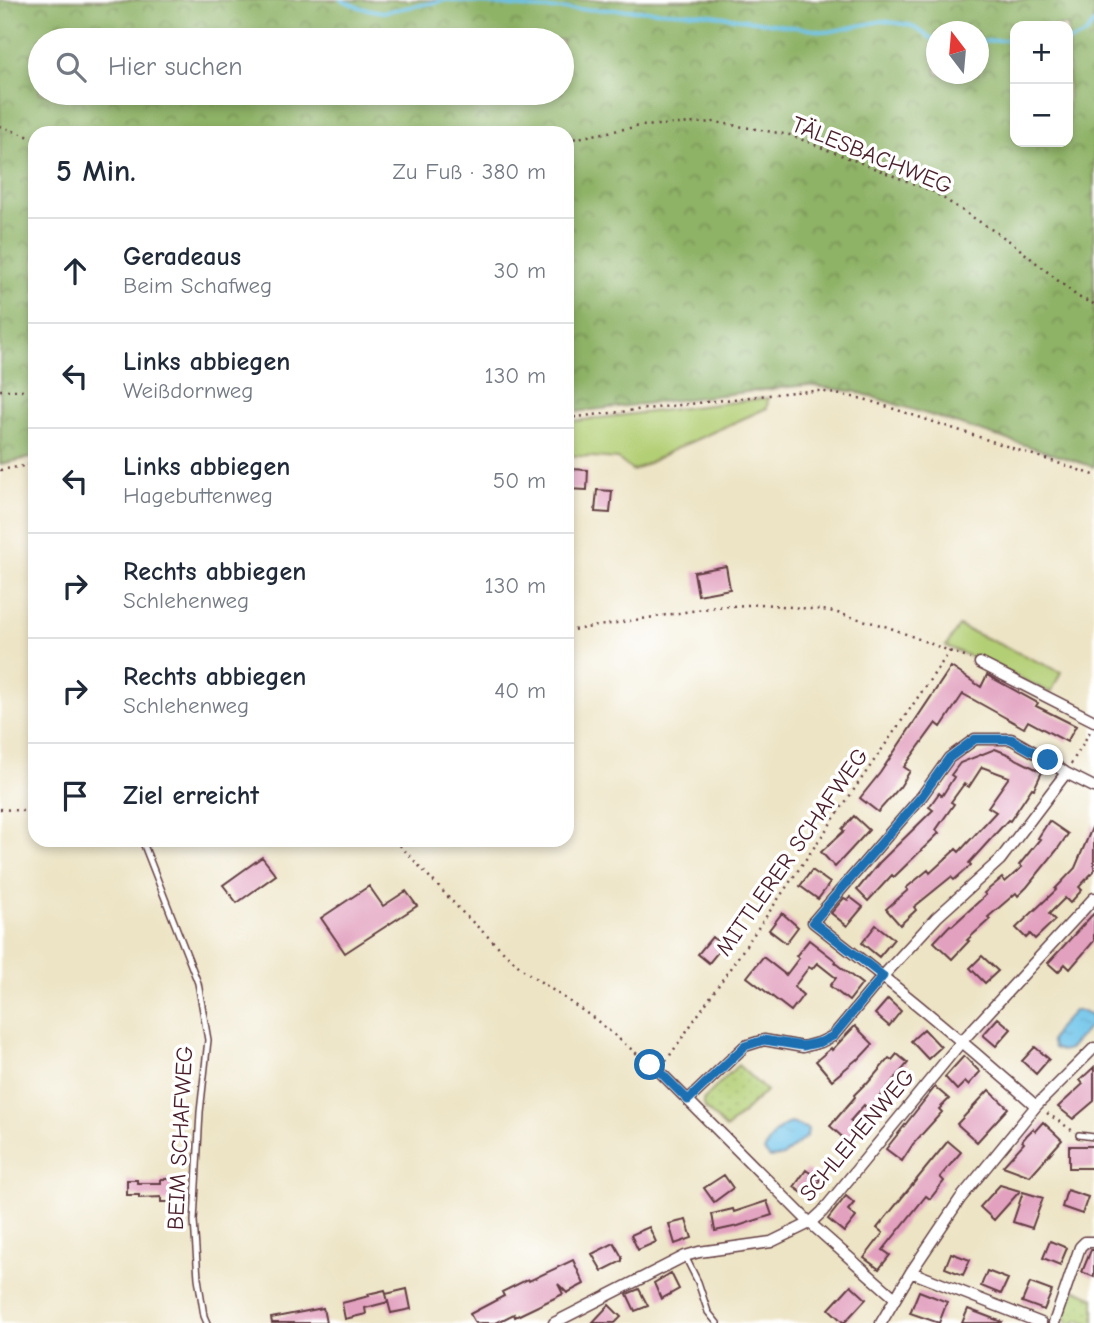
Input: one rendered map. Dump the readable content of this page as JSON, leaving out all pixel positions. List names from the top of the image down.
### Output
{
  "streets": {
    "street": ["SCHLEHENWEG"],
    "lane": ["BEIM SCHAFWEG"],
    "path": ["TÄLESBACHWEG", "MITTLERER SCHAFWEG"]
  },
  "north": "top",
  "page": {
    "map_buttons": ["+", "−"],
    "search": "Hier suchen",
    "heading": ["5 Min.", "Zu Fuß · 380 m"],
    "list": [
      ["Geradeaus", "Beim Schafweg", "30 m"],
      ["Links abbiegen", "Weißdornweg", "130 m"],
      ["Links abbiegen", "Hagebuttenweg", "50 m"],
      ["Rechts abbiegen", "Schlehenweg", "130 m"],
      ["Rechts abbiegen", "Schlehenweg", "40 m"],
      "Ziel erreicht"
    ]
  }
}
